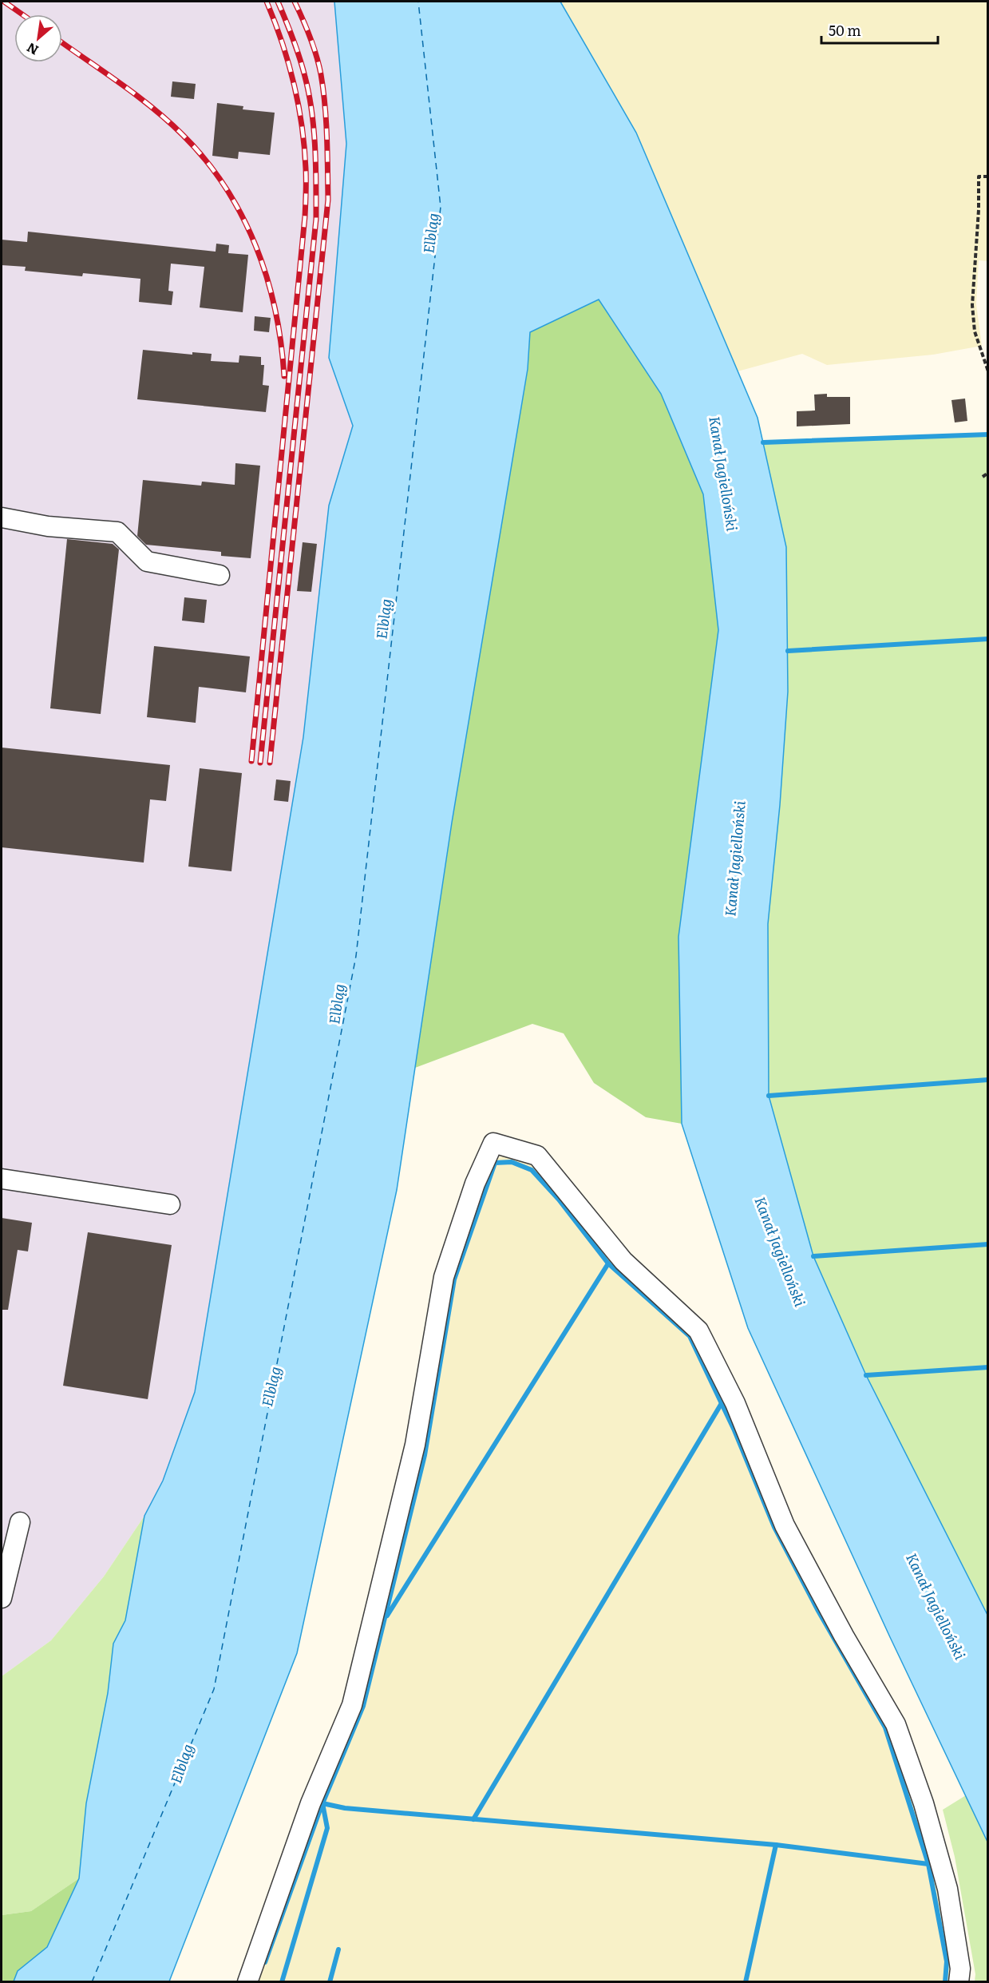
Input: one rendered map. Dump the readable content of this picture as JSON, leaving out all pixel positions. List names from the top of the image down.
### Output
{
  "water": ["Elbląg", "Kanał Jagielloński"],
  "scale_bar": "50 m",
  "north": "bottom left"
}
